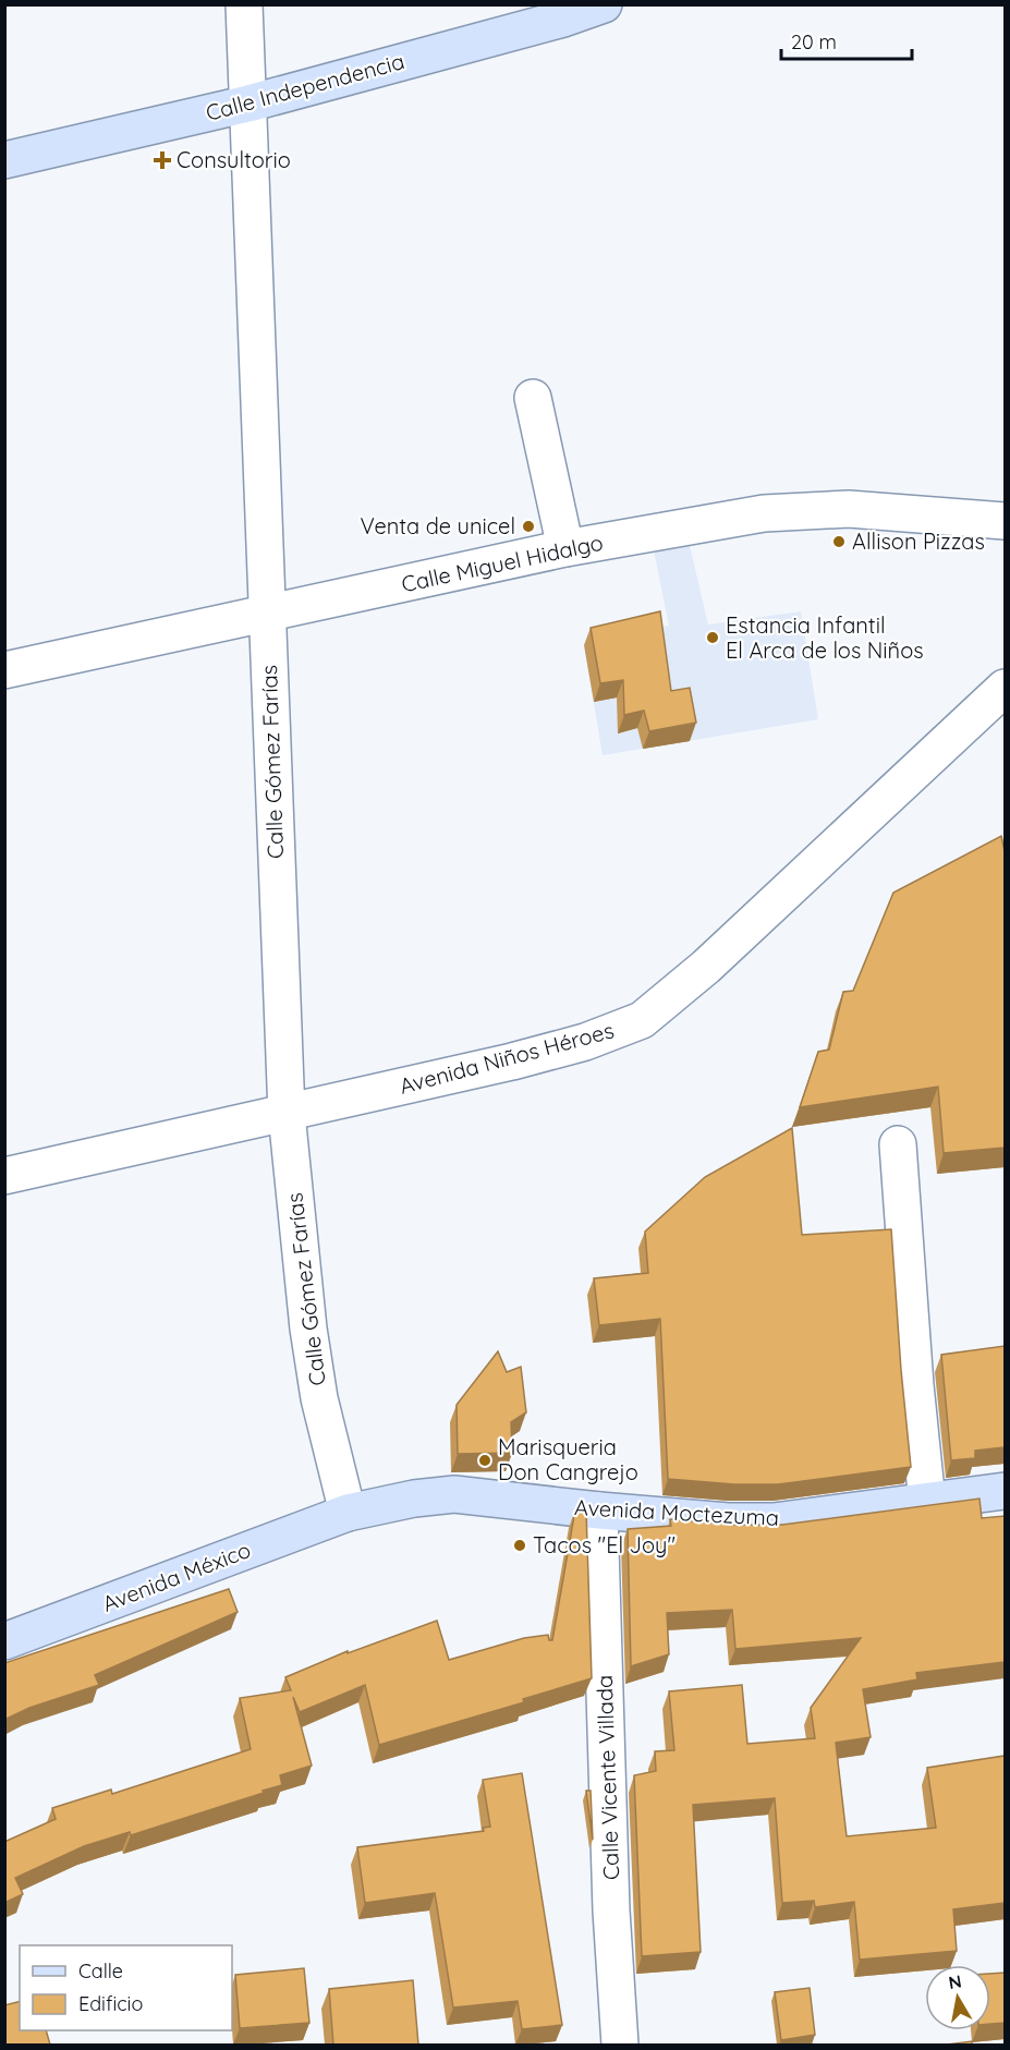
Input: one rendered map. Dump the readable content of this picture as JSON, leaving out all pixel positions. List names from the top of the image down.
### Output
{
  "streets": {
    "main road": ["Calle Independencia", "Avenida Moctezuma", "Avenida México"],
    "street": [
      "Calle Miguel Hidalgo",
      "Calle Gómez Farías",
      "Avenida Niños Héroes",
      "Calle Vicente Villada"
    ]
  },
  "crossings": [
    ["Calle Independencia", "Calle Gómez Farías"],
    ["Calle Miguel Hidalgo", "Calle Gómez Farías"],
    ["Calle Gómez Farías", "Avenida Niños Héroes"],
    ["Calle Gómez Farías", "Avenida Moctezuma"],
    ["Calle Gómez Farías", "Avenida México"],
    ["Avenida Moctezuma", "Avenida México"],
    ["Avenida Moctezuma", "Calle Vicente Villada"]
  ],
  "places": {
    "health": ["Consultorio"],
    "other": [
      "Venta de unicel",
      "Allison Pizzas",
      "Estancia Infantil El Arca de los Niños",
      "Marisqueria Don Cangrejo",
      "Tacos \"El Joy\""
    ]
  },
  "legend": ["Calle", "Edificio"],
  "scale_bar": "20 m",
  "north": "top"
}
